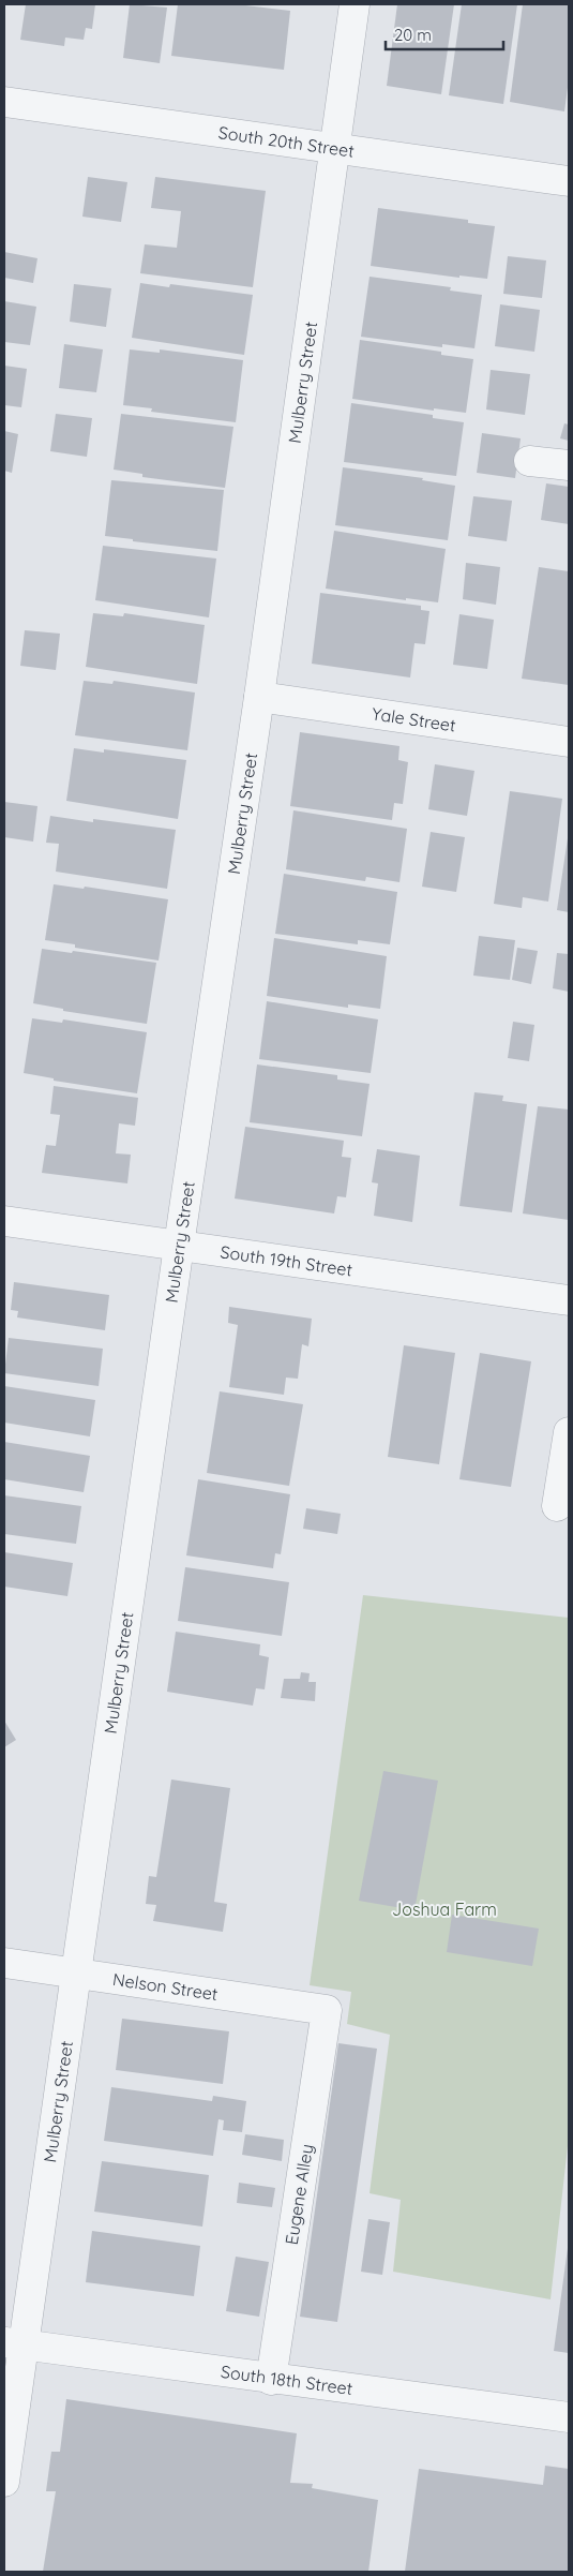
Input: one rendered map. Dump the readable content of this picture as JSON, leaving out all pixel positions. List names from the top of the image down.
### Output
{
  "streets": {
    "street": [
      "South 20th Street",
      "Mulberry Street",
      "Yale Street",
      "South 19th Street",
      "Nelson Street",
      "Eugene Alley",
      "South 18th Street"
    ]
  },
  "crossings": [
    ["South 20th Street", "Mulberry Street"],
    ["Mulberry Street", "Yale Street"],
    ["Mulberry Street", "South 19th Street"],
    ["Mulberry Street", "Nelson Street"],
    ["Mulberry Street", "South 18th Street"],
    ["Nelson Street", "Eugene Alley"],
    ["Eugene Alley", "South 18th Street"]
  ],
  "parks": ["Joshua Farm"],
  "scale_bar": "20 m"
}
